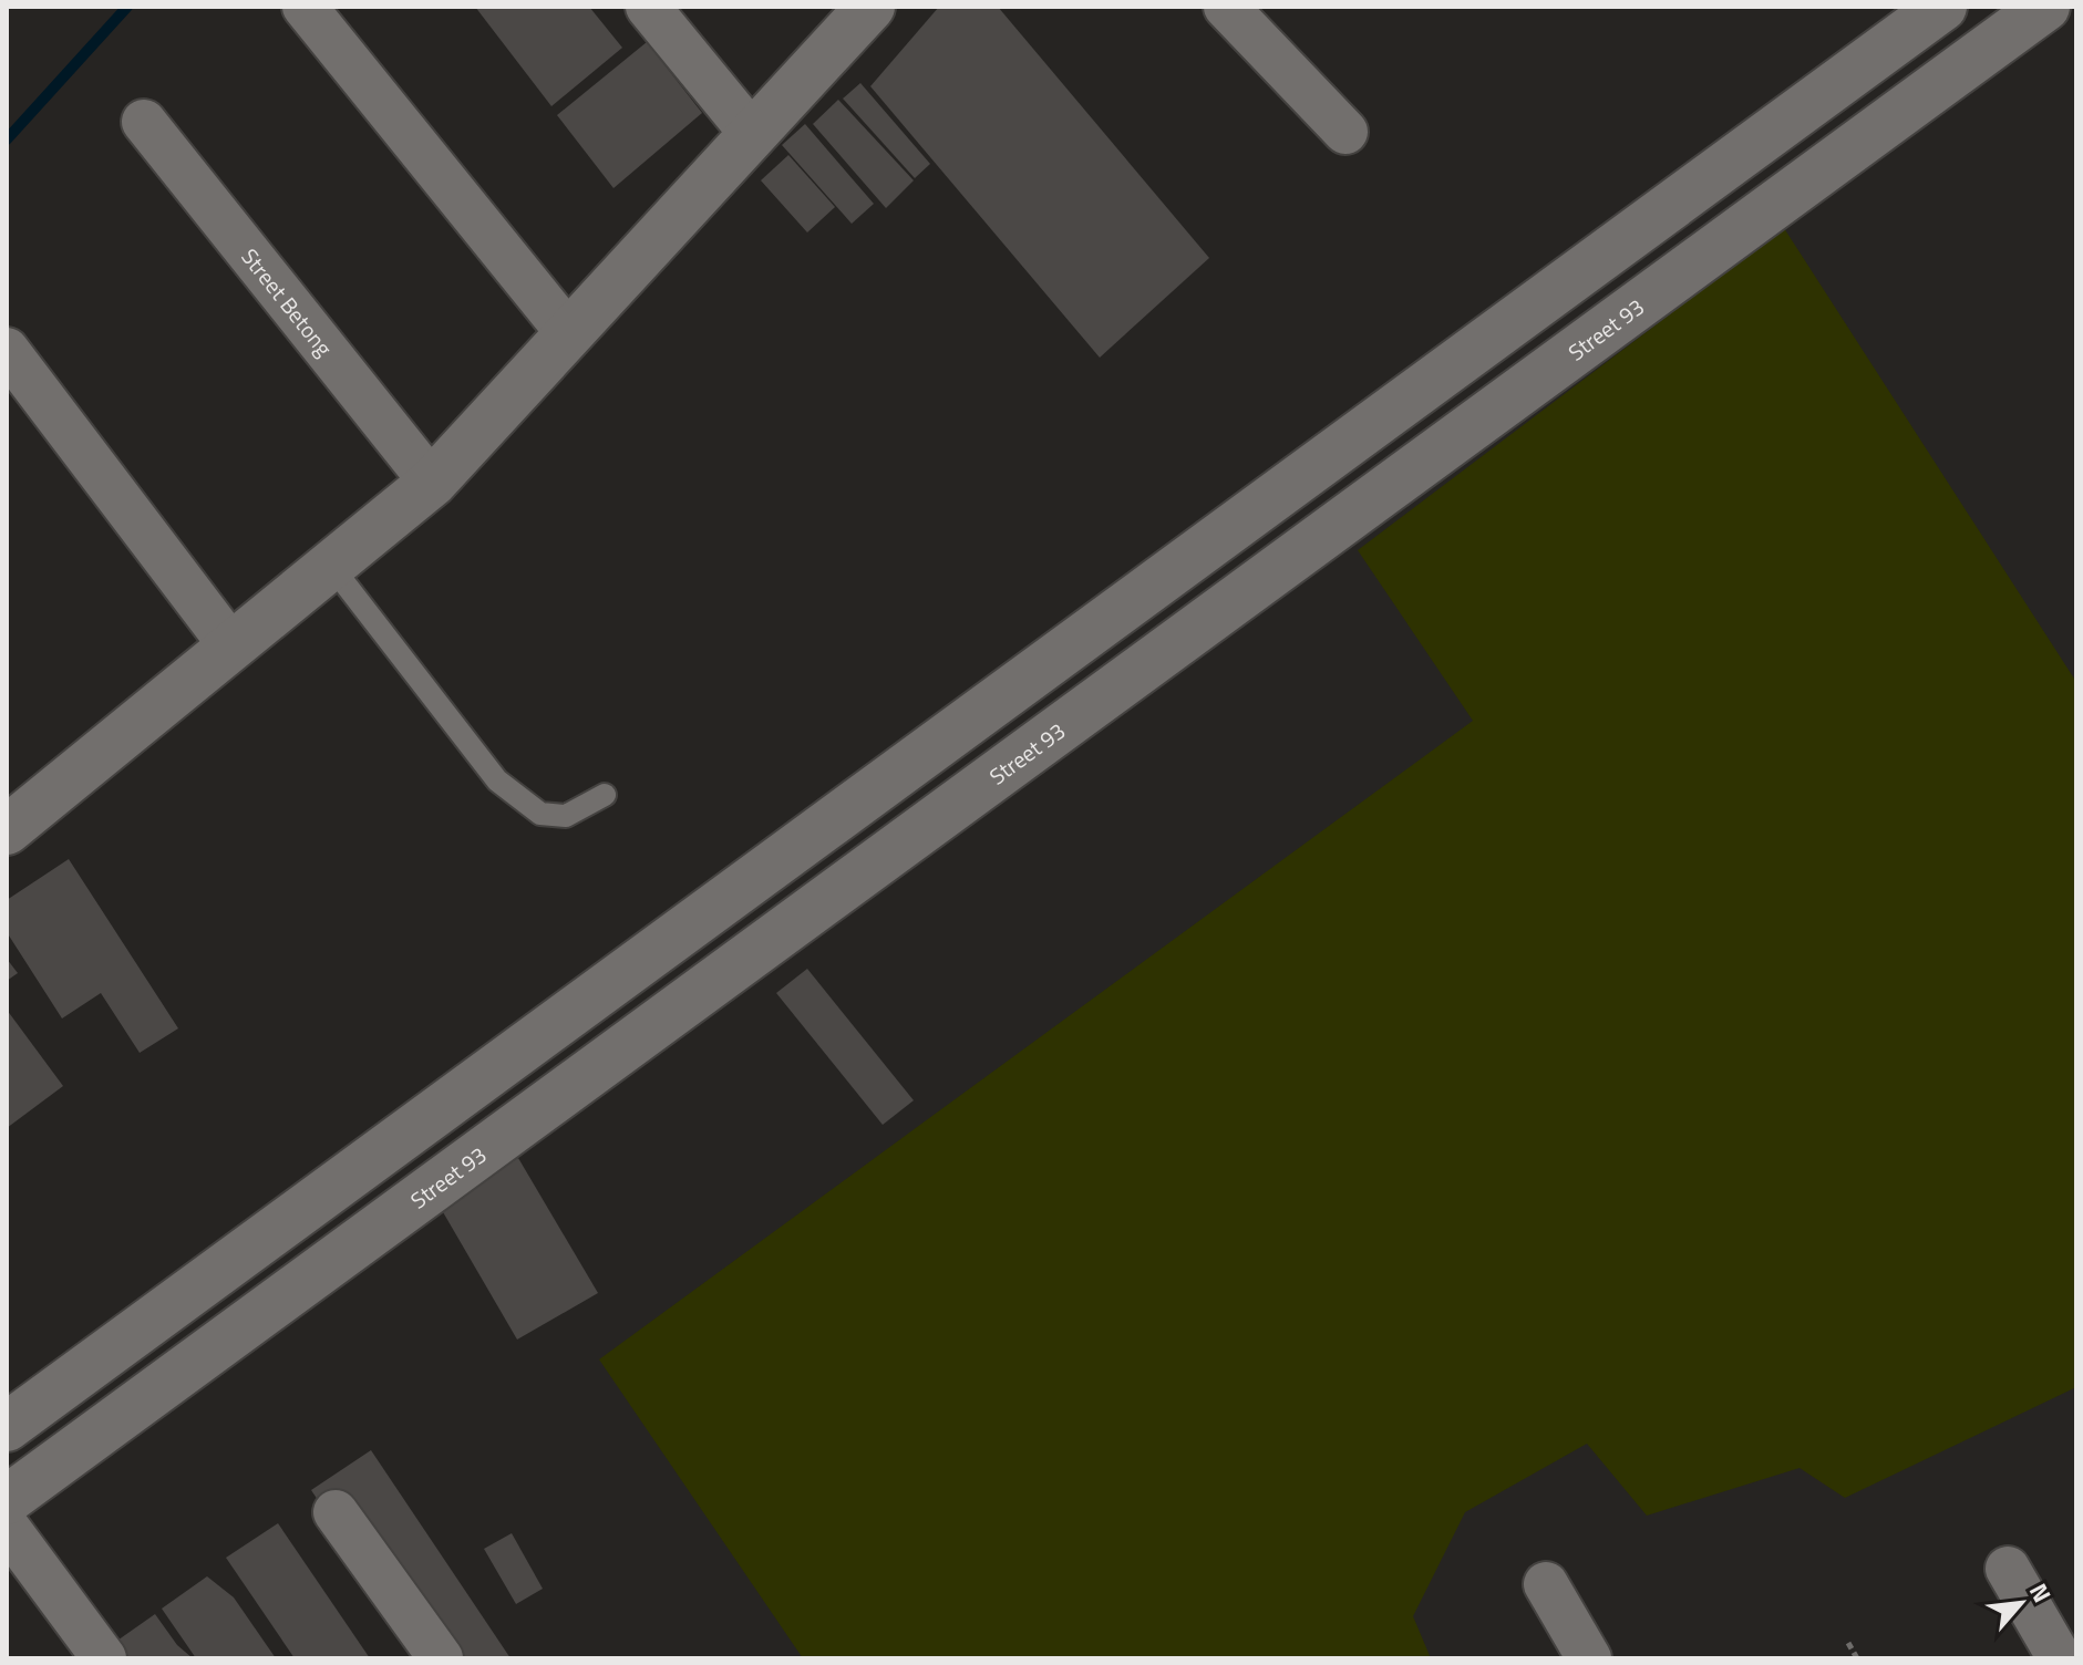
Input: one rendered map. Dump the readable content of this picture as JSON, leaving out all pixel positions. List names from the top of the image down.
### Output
{
  "streets": {
    "street": ["Street Betong", "Street 93"]
  },
  "north": "top right"
}
